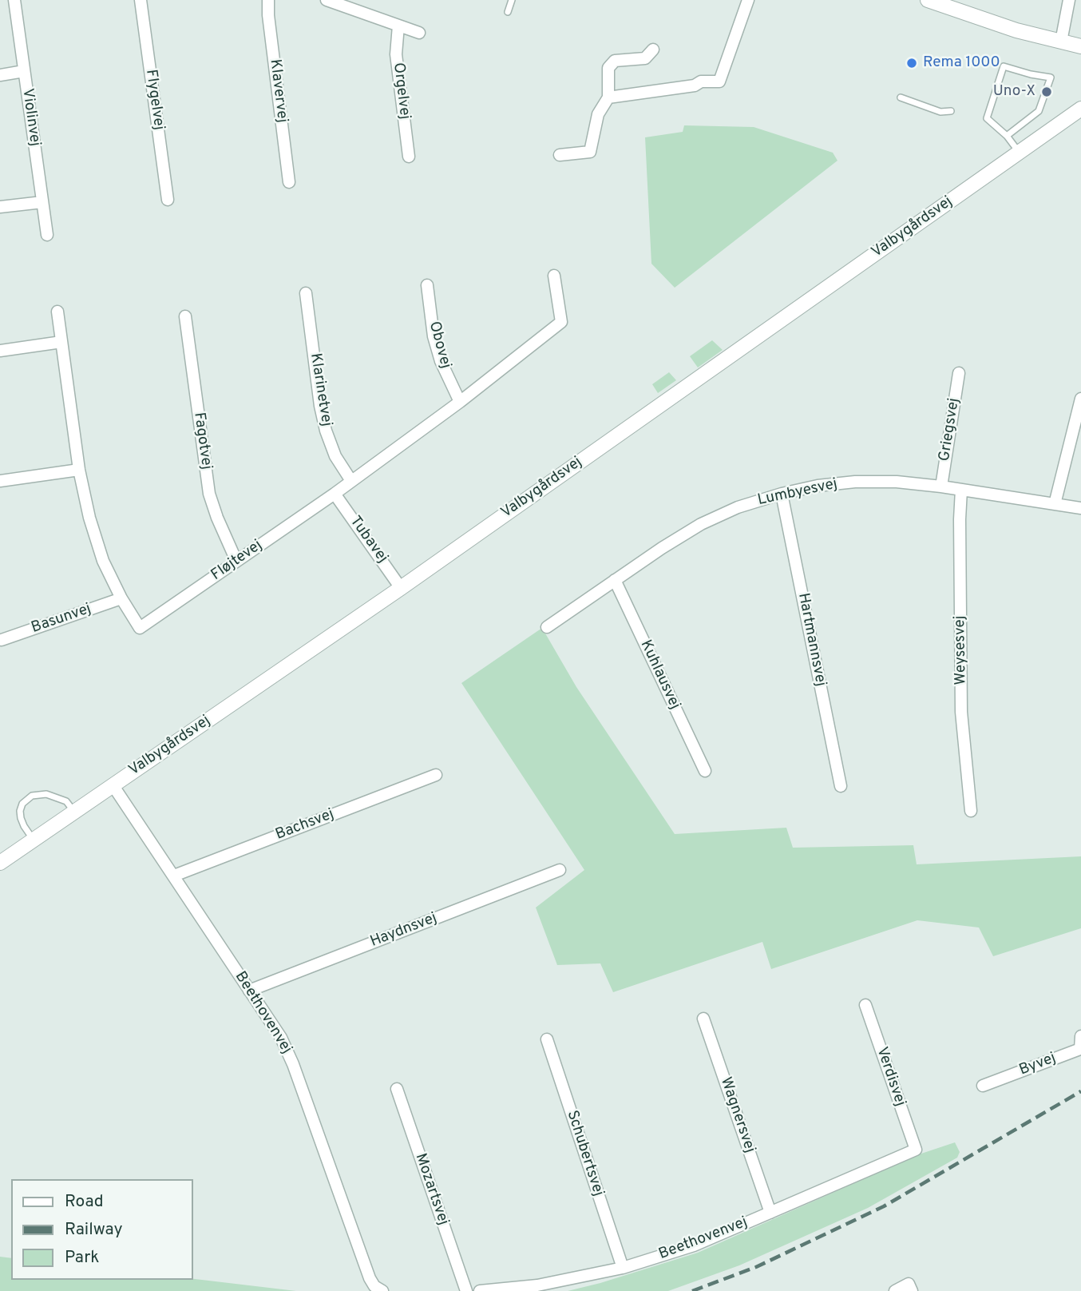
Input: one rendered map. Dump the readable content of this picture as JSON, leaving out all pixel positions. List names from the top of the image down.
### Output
{
  "streets": {
    "street": [
      "Klavervej",
      "Orgelvej",
      "Flygelvej",
      "Violinvej",
      "Valbygårdsvej",
      "Obovej",
      "Klarinetvej",
      "Griegsvej",
      "Fagotvej",
      "Lumbyesvej",
      "Tubavej",
      "Fløjtevej",
      "Basunvej",
      "Hartmannsvej",
      "Weysesvej",
      "Kuhlausvej",
      "Bachsvej",
      "Haydnsvej",
      "Beethovenvej",
      "Byvej",
      "Verdisvej",
      "Wagnersvej",
      "Schubertsvej",
      "Mozartsvej"
    ]
  },
  "crossings": [
    ["Valbygårdsvej", "Tubavej"],
    ["Valbygårdsvej", "Beethovenvej"],
    ["Obovej", "Fløjtevej"],
    ["Klarinetvej", "Fløjtevej"],
    ["Griegsvej", "Lumbyesvej"],
    ["Fagotvej", "Fløjtevej"],
    ["Lumbyesvej", "Hartmannsvej"],
    ["Lumbyesvej", "Weysesvej"],
    ["Lumbyesvej", "Kuhlausvej"],
    ["Tubavej", "Fløjtevej"],
    ["Fløjtevej", "Basunvej"],
    ["Bachsvej", "Beethovenvej"],
    ["Haydnsvej", "Beethovenvej"],
    ["Beethovenvej", "Verdisvej"],
    ["Beethovenvej", "Wagnersvej"],
    ["Beethovenvej", "Schubertsvej"]
  ],
  "places": ["Rema 1000", "Uno-X"],
  "legend": ["Road", "Railway", "Park"]
}
